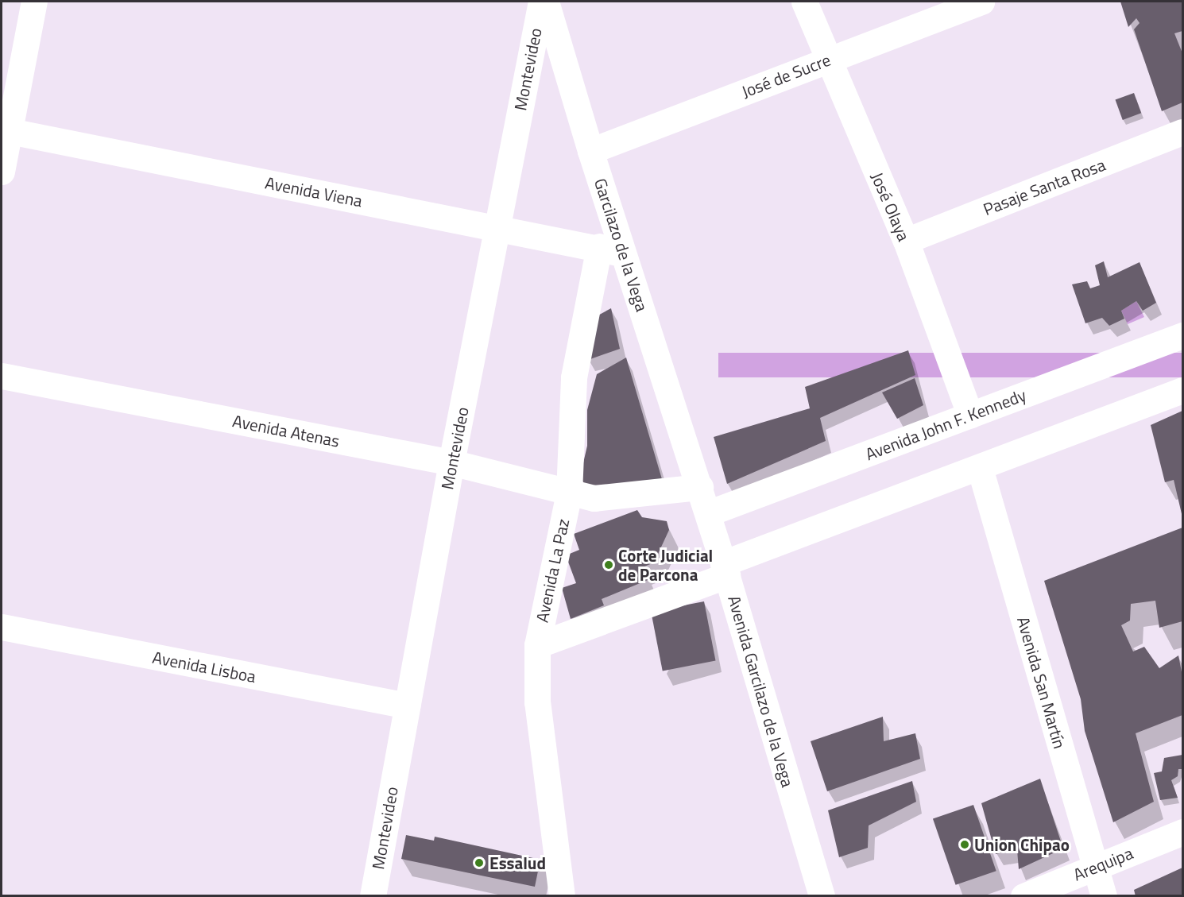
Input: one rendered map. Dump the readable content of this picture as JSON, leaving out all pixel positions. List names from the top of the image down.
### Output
{
  "streets": {
    "street": [
      "Montevideo",
      "José de Sucre",
      "Pasaje Santa Rosa",
      "Avenida Viena",
      "José Olaya",
      "Garcilazo de la Vega",
      "Avenida John F. Kennedy",
      "Avenida Atenas",
      "Avenida La Paz",
      "Avenida Lisboa",
      "Avenida San Martín",
      "Avenida Garcilazo de la Vega",
      "Arequipa"
    ]
  },
  "crossings": [
    ["Montevideo", "Avenida Viena"],
    ["Montevideo", "Avenida Atenas"],
    ["Montevideo", "Avenida Lisboa"],
    ["José de Sucre", "José Olaya"],
    ["José de Sucre", "Garcilazo de la Vega"],
    ["Pasaje Santa Rosa", "José Olaya"],
    ["Avenida Viena", "Garcilazo de la Vega"],
    ["Avenida Viena", "Avenida La Paz"],
    ["José Olaya", "Avenida John F. Kennedy"],
    ["Garcilazo de la Vega", "Avenida Atenas"],
    ["Garcilazo de la Vega", "Avenida Garcilazo de la Vega"],
    ["Avenida John F. Kennedy", "Avenida Garcilazo de la Vega"],
    ["Avenida Atenas", "Avenida La Paz"],
    ["Avenida Atenas", "Avenida Garcilazo de la Vega"],
    ["Avenida San Martín", "Arequipa"]
  ],
  "places": ["Corte Judicial de Parcona", "Union Chipao", "Essalud"]
}
